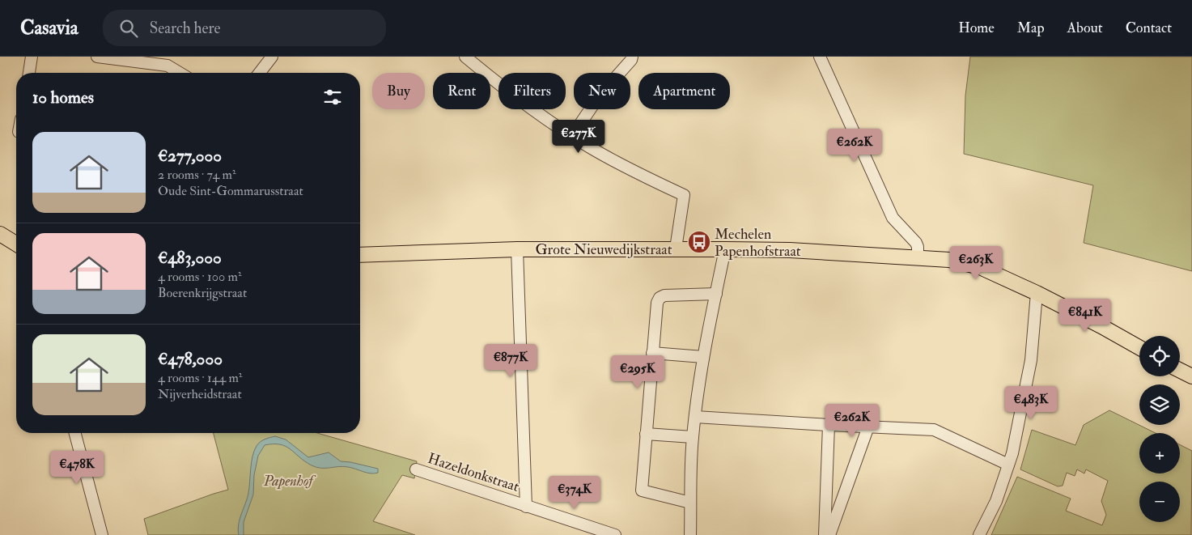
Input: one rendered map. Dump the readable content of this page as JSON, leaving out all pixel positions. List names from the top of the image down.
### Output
{
  "streets": {
    "main road": ["Grote Nieuwedijkstraat"],
    "street": ["Hazeldonkstraat"]
  },
  "parks": ["Papenhof"],
  "places": {
    "bus stop": ["Mechelen Papenhofstraat"]
  },
  "page": {
    "header": "Casavia",
    "search": "Search here",
    "nav": [
      "Home",
      "Map",
      "About",
      "Contact"
    ],
    "chip": [
      "Buy",
      "Rent",
      "Filters",
      "New",
      "Apartment"
    ],
    "heading": "10 homes",
    "price": [
      "€277K",
      "€262K",
      "€263K",
      "€841K",
      "€877K",
      "€295K",
      "€483K",
      "€262K",
      "€478K",
      "€374K"
    ],
    "list": [
      {
        "name": "€277,000",
        "note": "2 rooms · 74 m² · Oude Sint-Gommarusstraat"
      },
      {
        "name": "€483,000",
        "note": "4 rooms · 100 m² · Boerenkrijgstraat"
      },
      {
        "name": "€478,000",
        "note": "4 rooms · 144 m² · Nijverheidstraat"
      }
    ],
    "map_buttons": ["+", "−"]
  }
}
